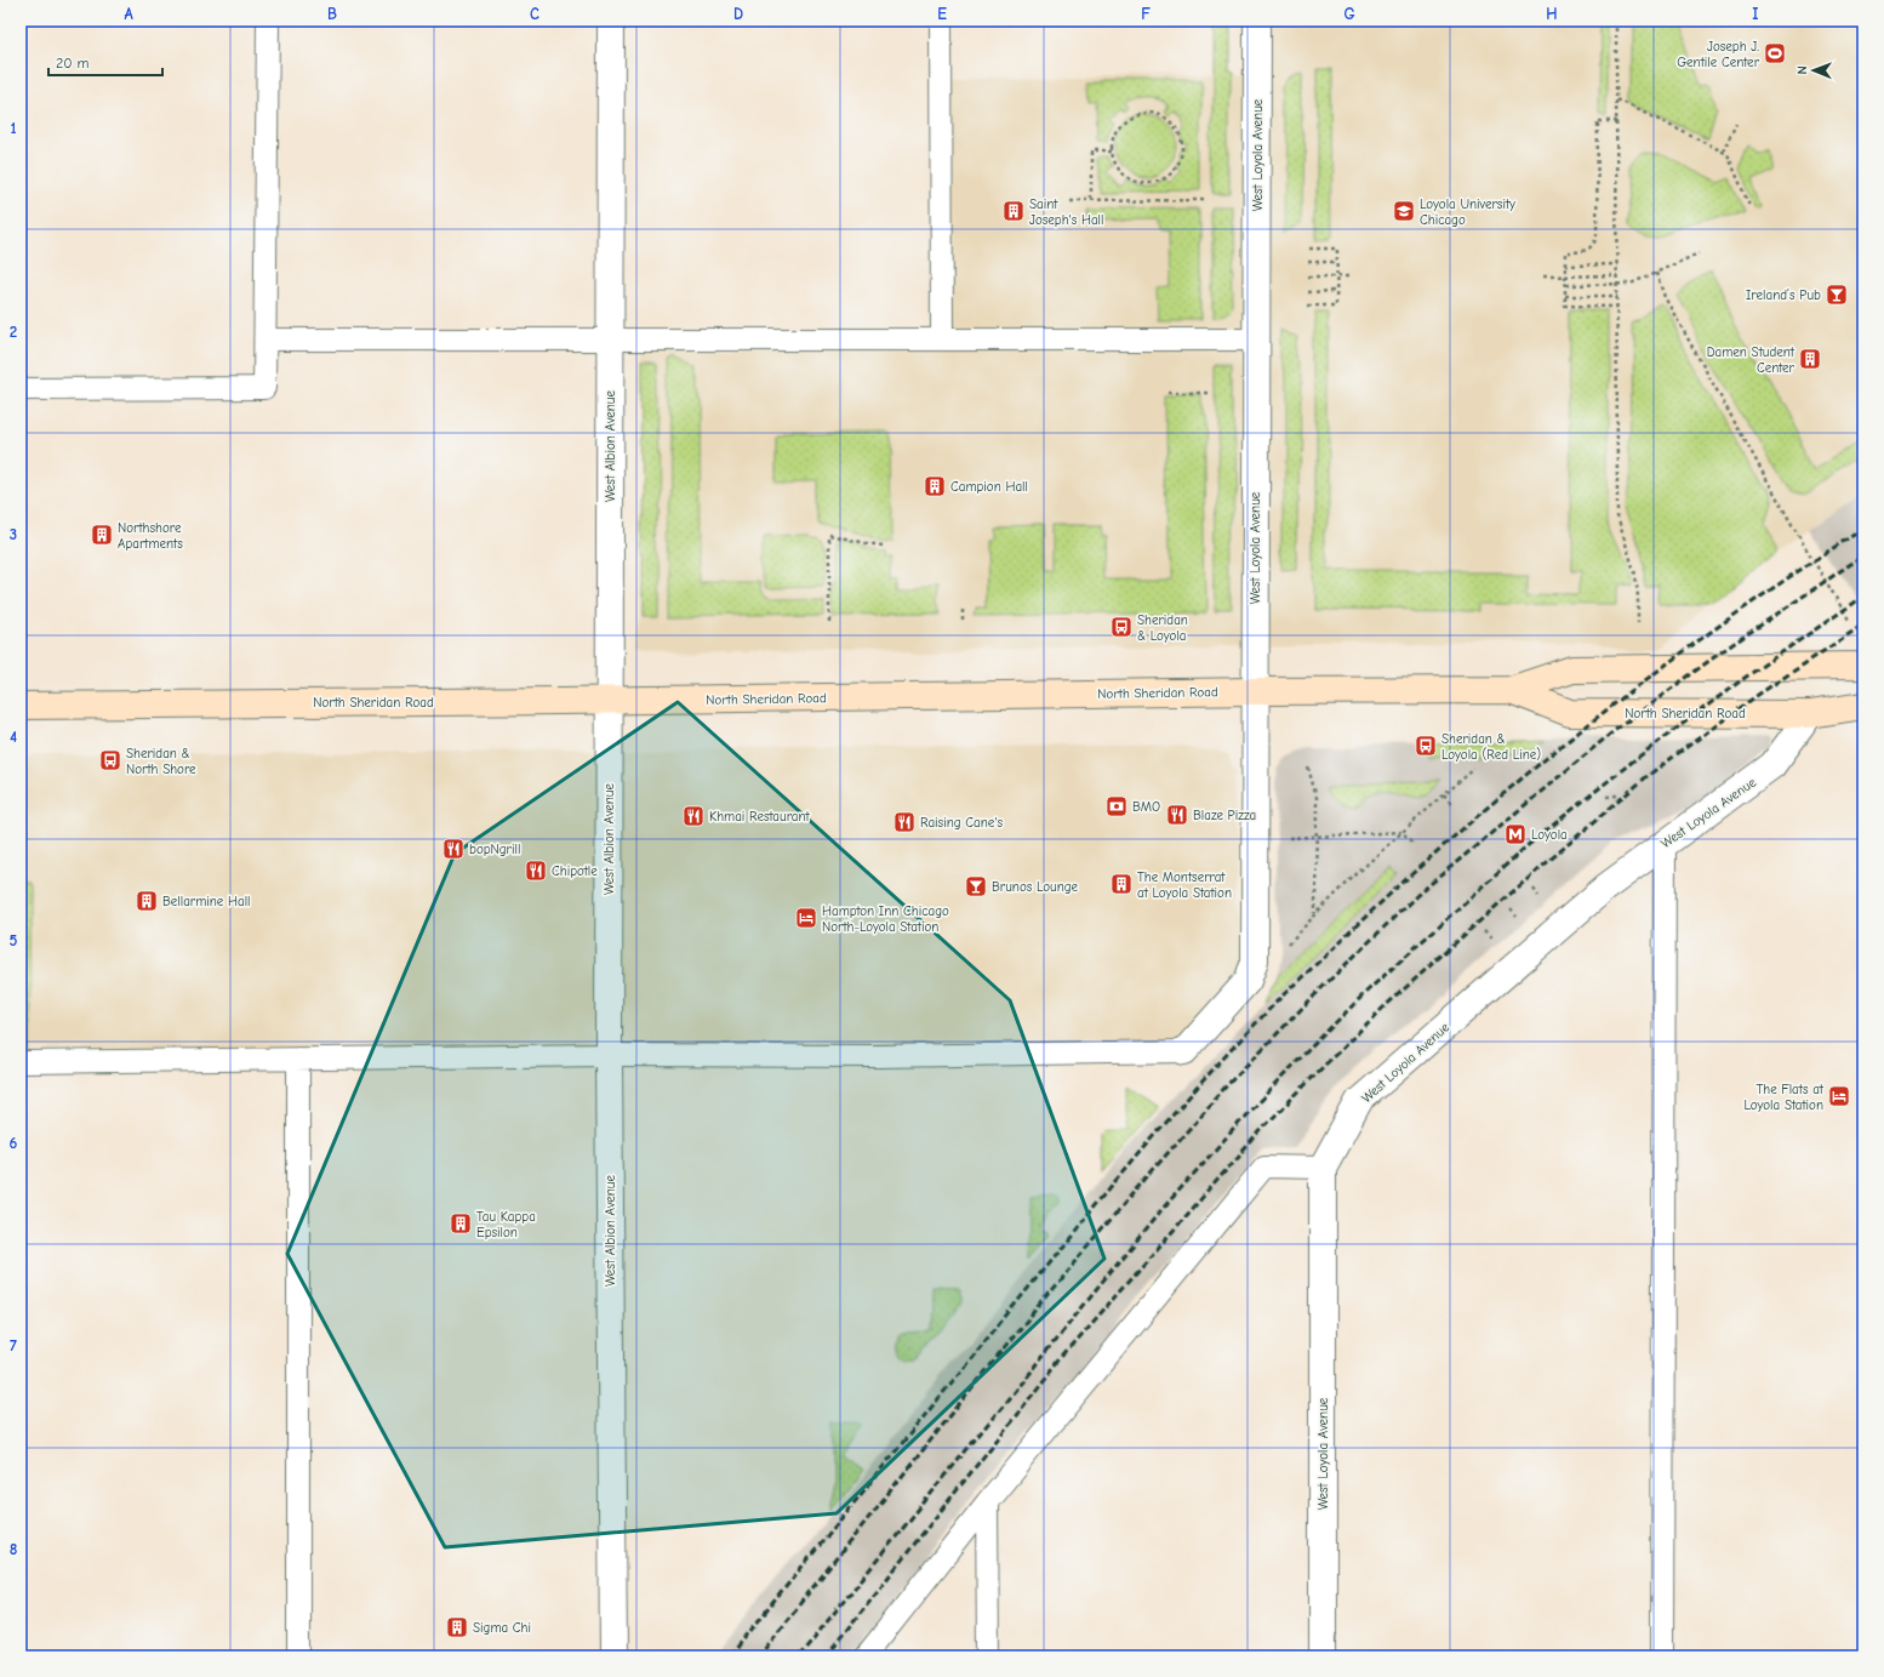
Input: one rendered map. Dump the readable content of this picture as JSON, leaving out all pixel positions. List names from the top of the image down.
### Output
{
  "streets": {
    "main road": ["North Sheridan Road"],
    "street": ["West Loyola Avenue", "West Albion Avenue"]
  },
  "crossings": [
    ["West Loyola Avenue", "North Sheridan Road"],
    ["West Albion Avenue", "North Sheridan Road"]
  ],
  "places": {
    "sports": ["Joseph J. Gentile Center"],
    "building": [
      "Saint Joseph's Hall",
      "Damen Student Center",
      "Campion Hall",
      "Northshore Apartments",
      "The Montserrat at Loyola Station",
      "Bellarmine Hall",
      "Tau Kappa Epsilon",
      "Sigma Chi"
    ],
    "school or university": ["Loyola University Chicago"],
    "bar": ["Ireland’s Pub", "Brunos Lounge"],
    "bus stop": ["Sheridan & Loyola", "Sheridan & Loyola (Red Line)", "Sheridan & North Shore"],
    "bank": ["BMO"],
    "restaurant": [
      "Blaze Pizza",
      "Khmai Restaurant",
      "Raising Cane's",
      "bopNgrill",
      "Chipotle"
    ],
    "metro station": ["Loyola"],
    "hotel": ["Hampton Inn Chicago North-Loyola Station", "The Flats at Loyola Station"]
  },
  "scale_bar": "20 m",
  "north": "left",
  "grid": {
    "columns": [
      "A",
      "B",
      "C",
      "D",
      "E",
      "F",
      "G",
      "H",
      "I"
    ],
    "rows": [
      "1",
      "2",
      "3",
      "4",
      "5",
      "6",
      "7",
      "8"
    ]
  }
}
